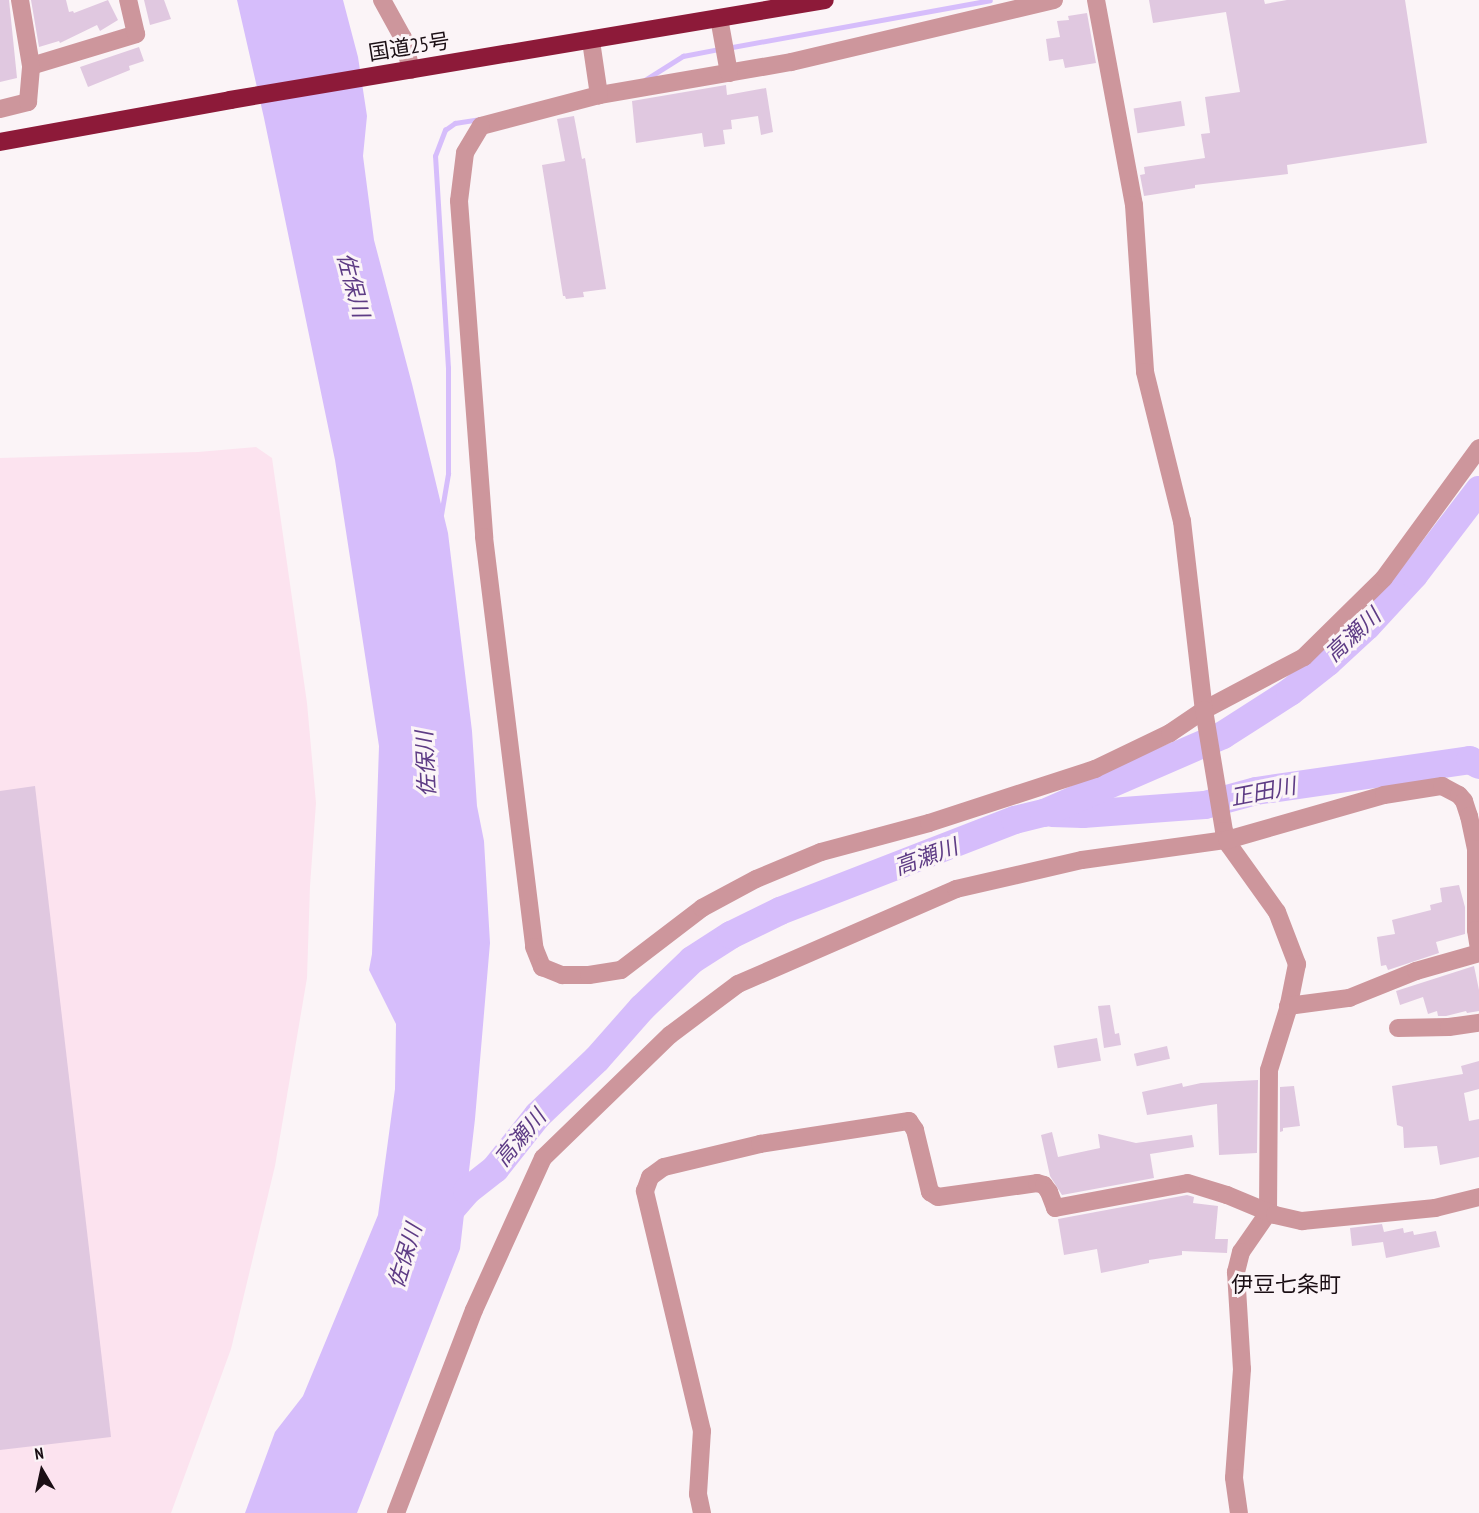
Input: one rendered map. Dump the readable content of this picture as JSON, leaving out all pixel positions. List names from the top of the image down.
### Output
{
  "streets": {
    "highway": ["国道25号"]
  },
  "districts": ["伊豆七条町"],
  "water": ["佐保川", "高瀬川", "正田川"],
  "north": "top"
}
